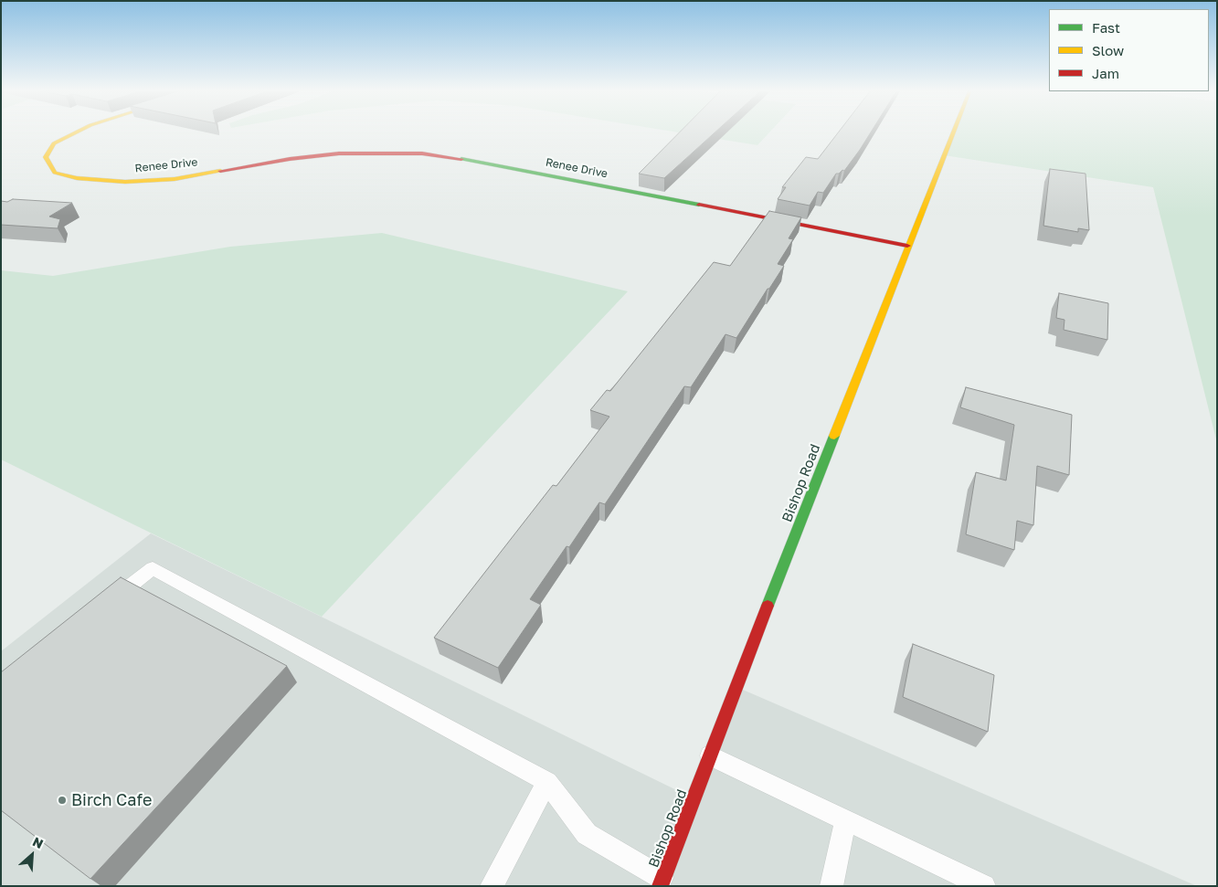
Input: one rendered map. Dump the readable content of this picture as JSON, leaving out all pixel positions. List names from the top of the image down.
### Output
{
  "streets": {
    "street": ["Renee Drive", "Bishop Road"]
  },
  "crossings": [
    ["Renee Drive", "Bishop Road"]
  ],
  "places": ["Birch Cafe"],
  "legend": ["Fast", "Slow", "Jam"],
  "north": "top right"
}
